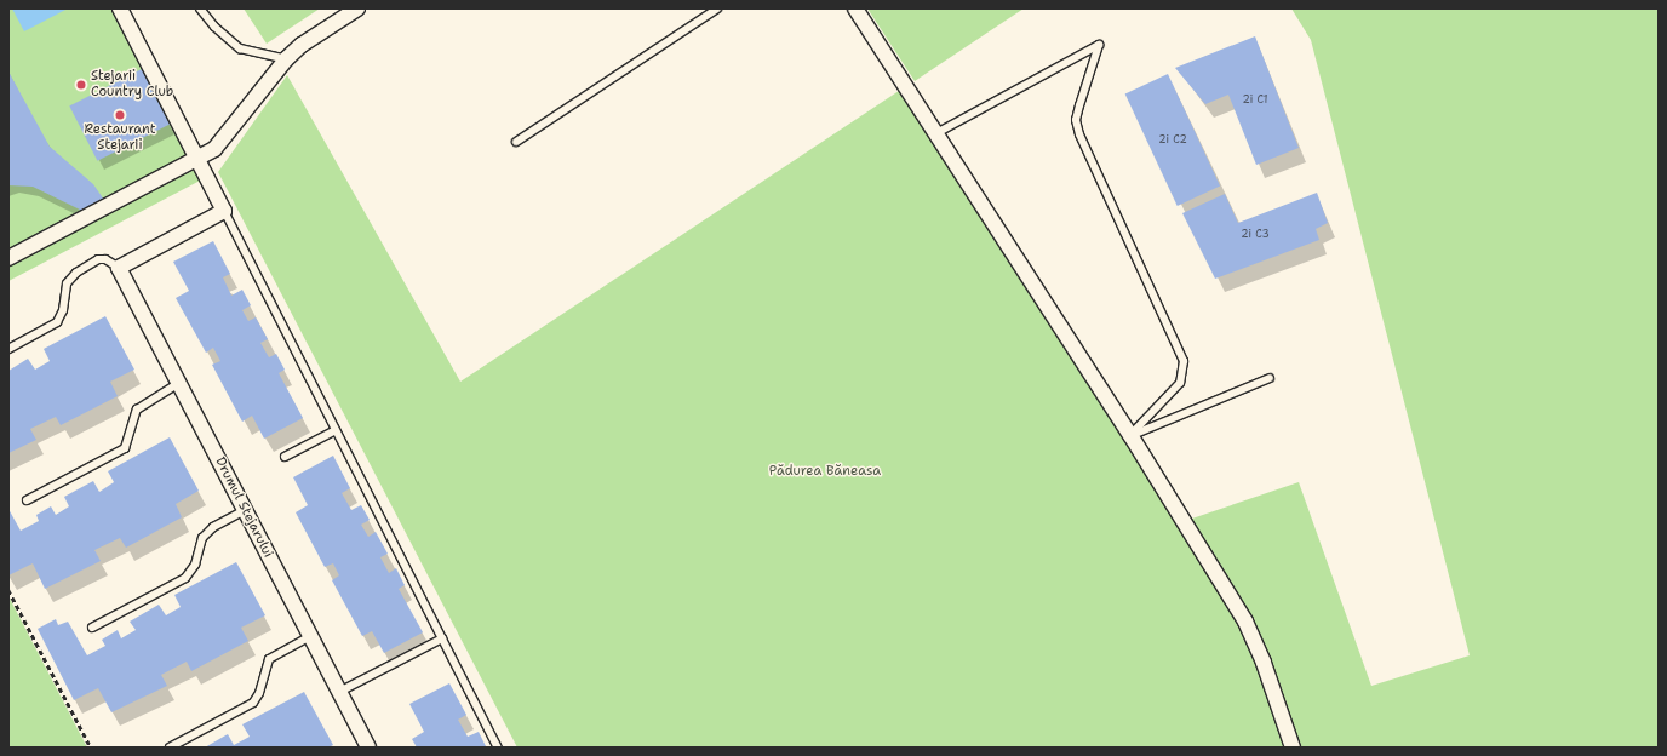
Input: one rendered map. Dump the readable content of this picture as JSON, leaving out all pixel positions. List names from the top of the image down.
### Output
{
  "streets": {
    "street": ["Drumul Stejarului"]
  },
  "parks": ["Pădurea Băneasa"],
  "places": ["Stejarii Country Club", "Restaurant Stejarii"],
  "house_numbers": ["2i C1", "2i C2", "2i C3"]
}
